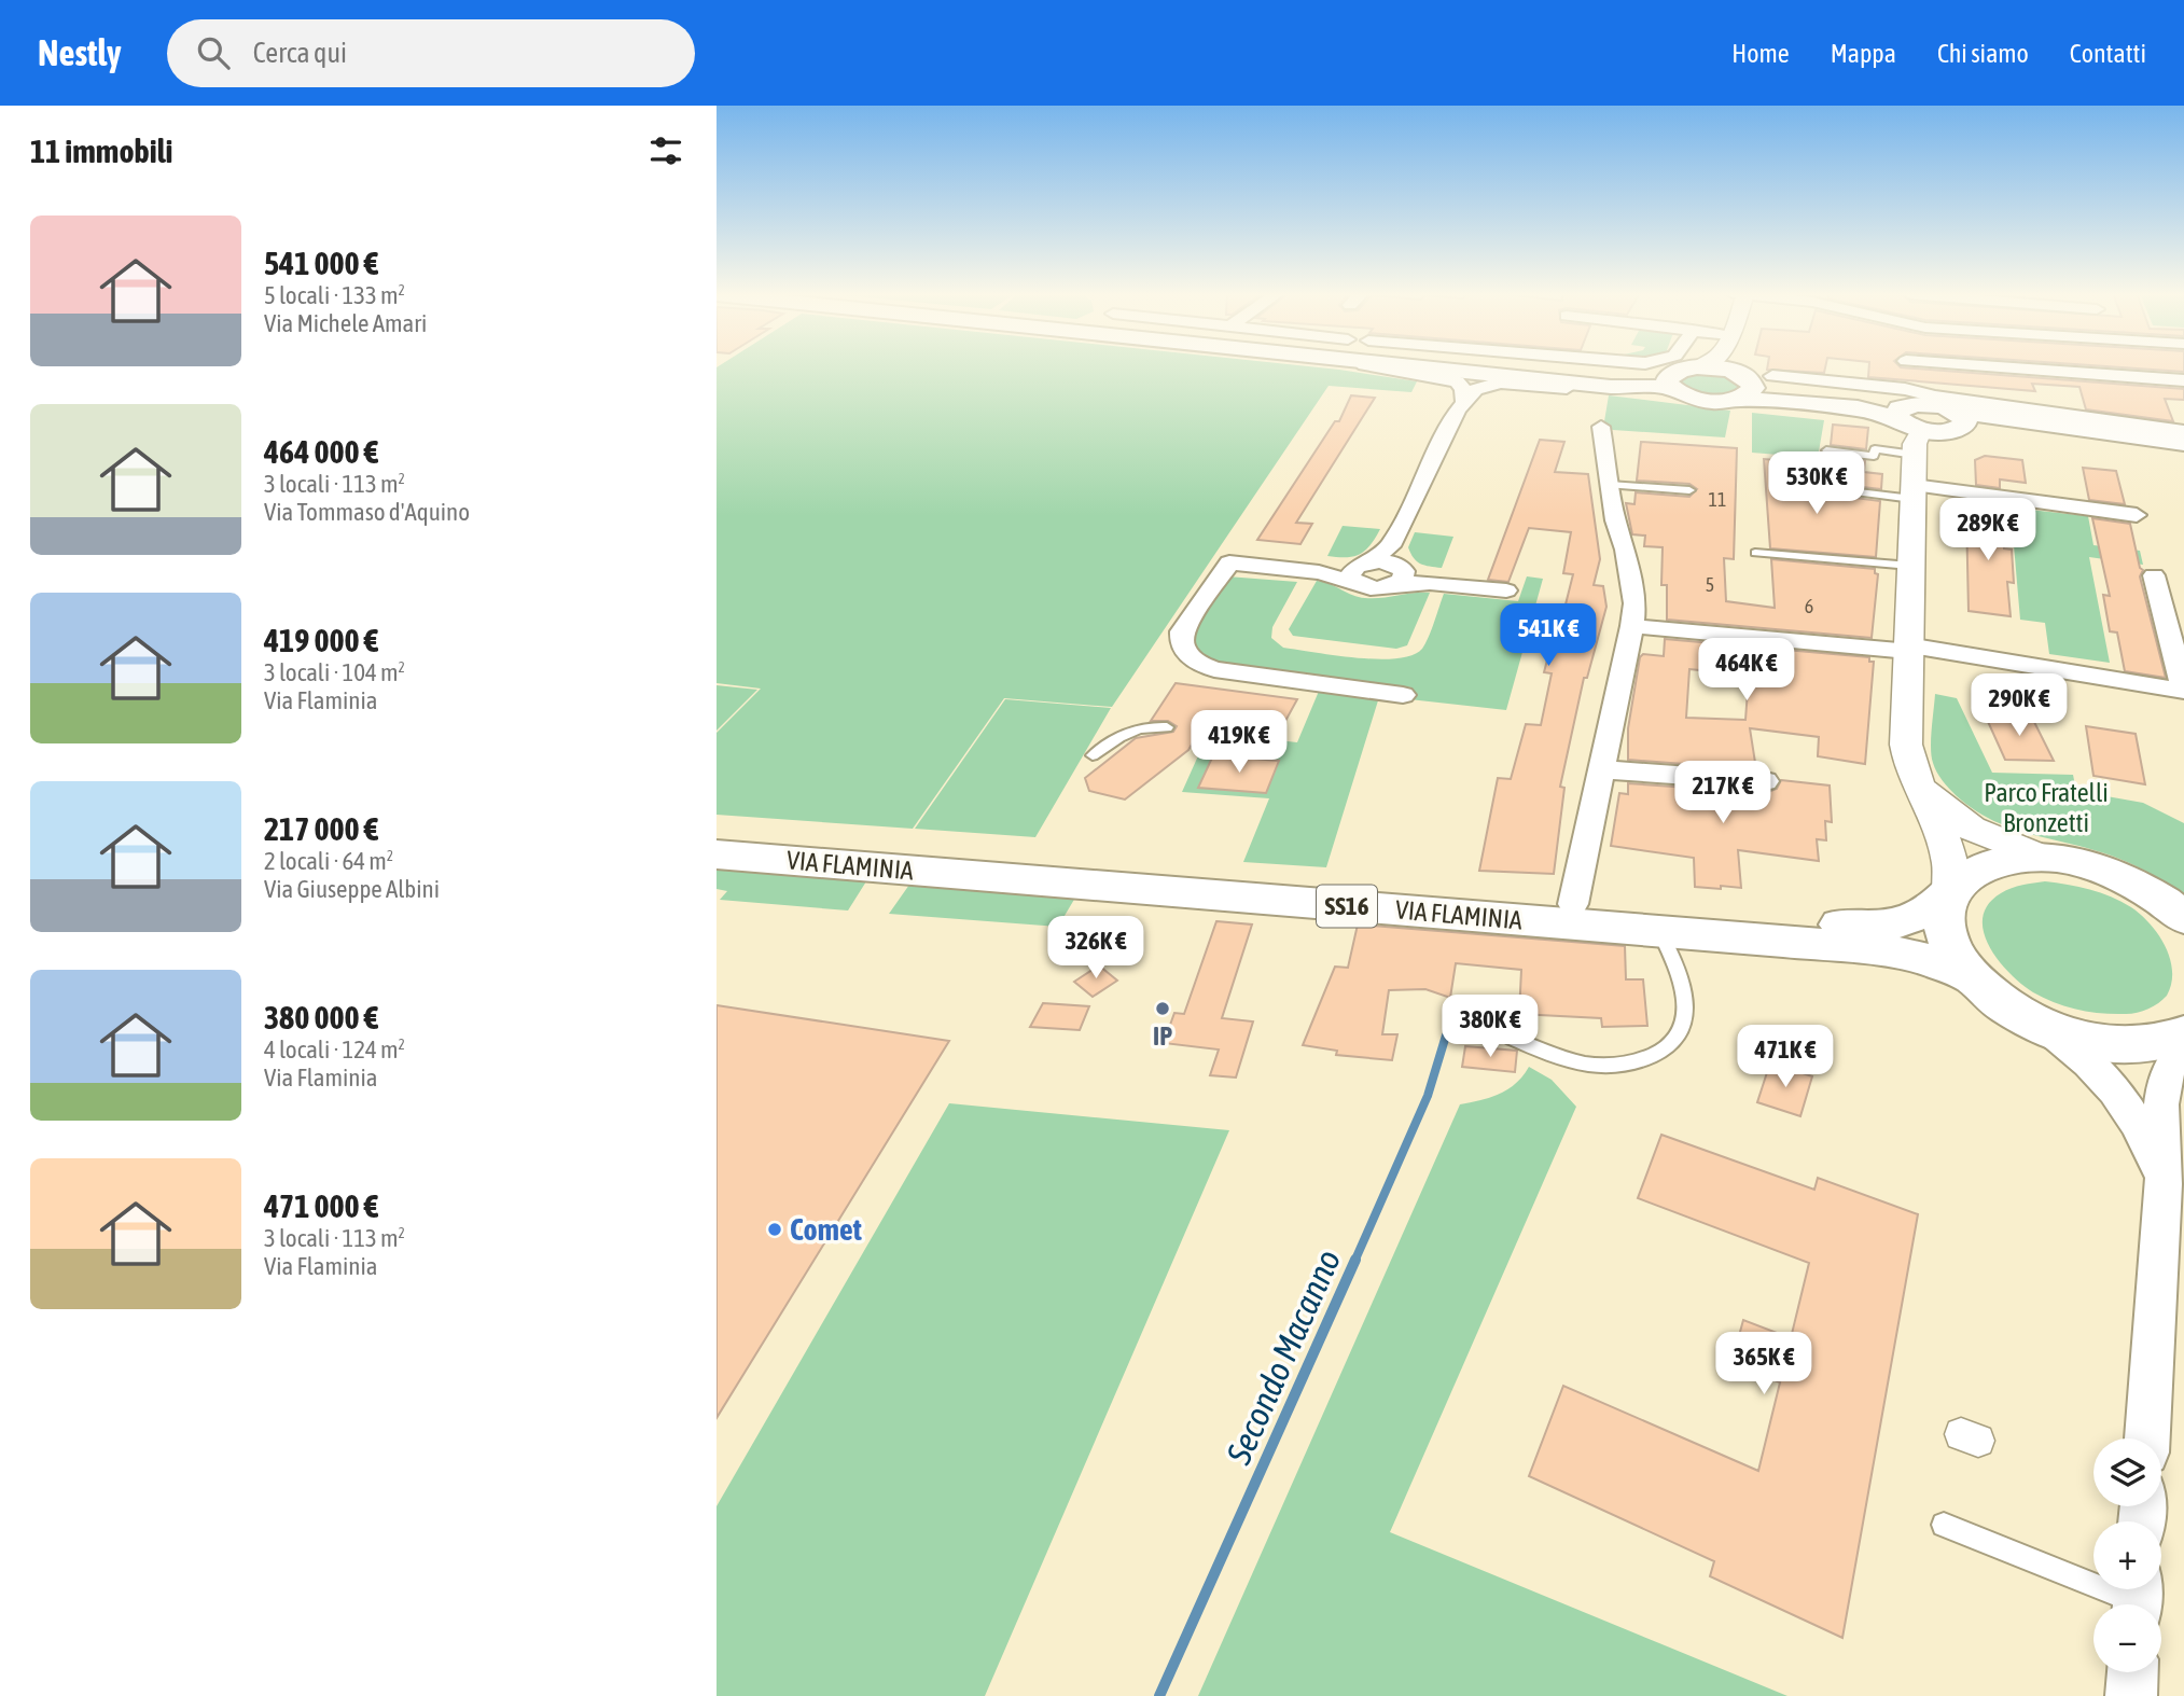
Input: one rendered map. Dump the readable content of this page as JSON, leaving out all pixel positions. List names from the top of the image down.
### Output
{
  "streets": {
    "main road": ["VIA FLAMINIA", "SS16"]
  },
  "crossings": [
    ["VIA FLAMINIA", "SS16"]
  ],
  "water": ["Secondo Macanno"],
  "parks": ["Parco Fratelli Bronzetti"],
  "places": ["IP", "Comet"],
  "house_numbers": ["11", "5", "6"],
  "page": {
    "header": "Nestly",
    "search": "Cerca qui",
    "nav": [
      "Home",
      "Mappa",
      "Chi siamo",
      "Contatti"
    ],
    "heading": "11 immobili",
    "list": [
      {
        "name": "541 000 €",
        "note": "5 locali · 133 m² · Via Michele Amari"
      },
      {
        "name": "464 000 €",
        "note": "3 locali · 113 m² · Via Tommaso d'Aquino"
      },
      {
        "name": "419 000 €",
        "note": "3 locali · 104 m² · Via Flaminia"
      },
      {
        "name": "217 000 €",
        "note": "2 locali · 64 m² · Via Giuseppe Albini"
      },
      {
        "name": "380 000 €",
        "note": "4 locali · 124 m² · Via Flaminia"
      },
      {
        "name": "471 000 €",
        "note": "3 locali · 113 m² · Via Flaminia"
      }
    ],
    "price": [
      "530K €",
      "289K €",
      "541K €",
      "464K €",
      "290K €",
      "419K €",
      "217K €",
      "326K €",
      "380K €",
      "471K €",
      "365K €"
    ],
    "map_buttons": ["+", "−"]
  }
}
